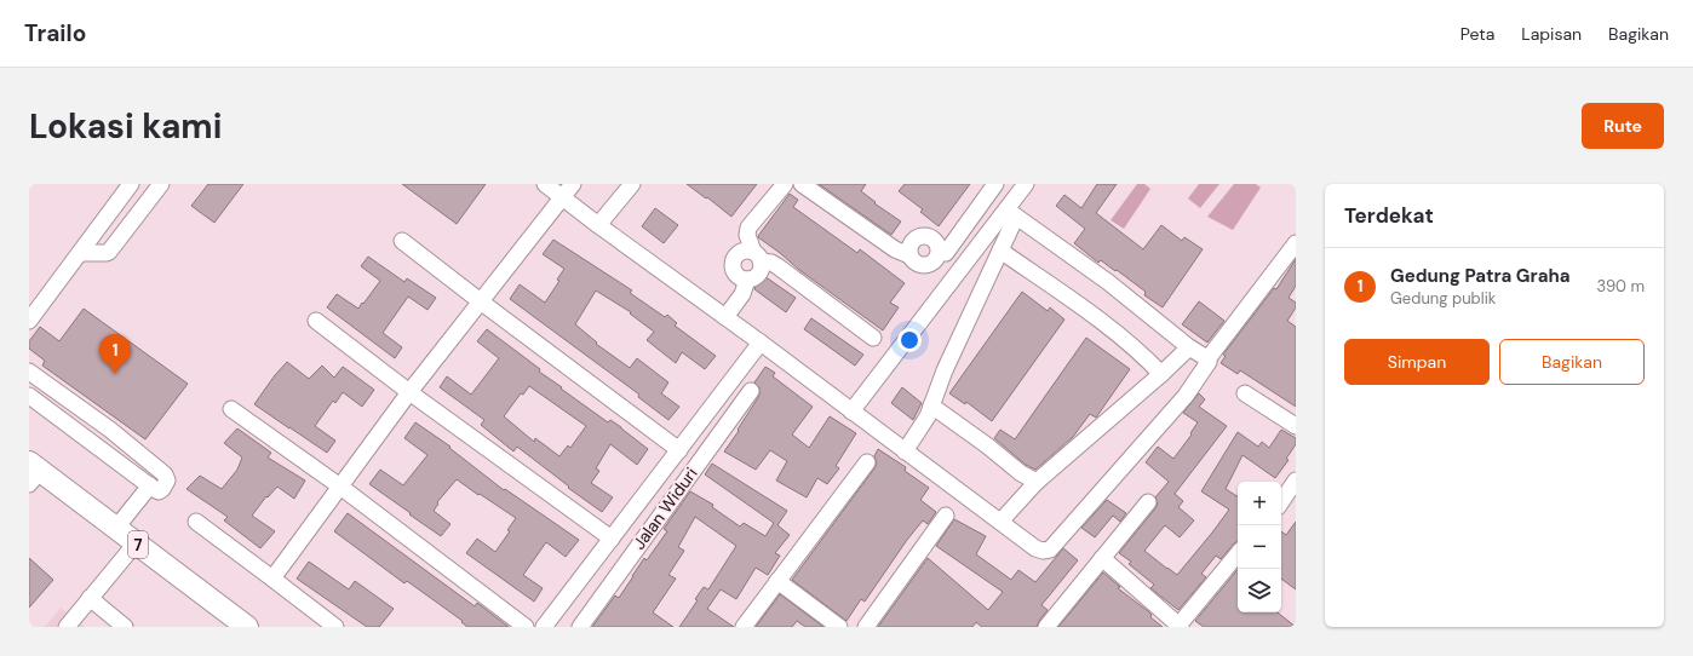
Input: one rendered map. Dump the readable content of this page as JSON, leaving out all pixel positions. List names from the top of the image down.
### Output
{
  "streets": {
    "highway": ["7"],
    "street": ["Jalan Widuri"]
  },
  "page": {
    "header": "Trailo",
    "nav": ["Peta", "Lapisan", "Bagikan"],
    "buttons": [
      "Rute",
      ["Simpan", "Bagikan"]
    ],
    "title": "Lokasi kami",
    "heading": "Terdekat",
    "list": [
      {
        "mark": "1",
        "name": "Gedung Patra Graha",
        "note": "Gedung publik",
        "value": "390 m"
      }
    ],
    "pins": "1",
    "map_buttons": ["+", "−"]
  }
}
